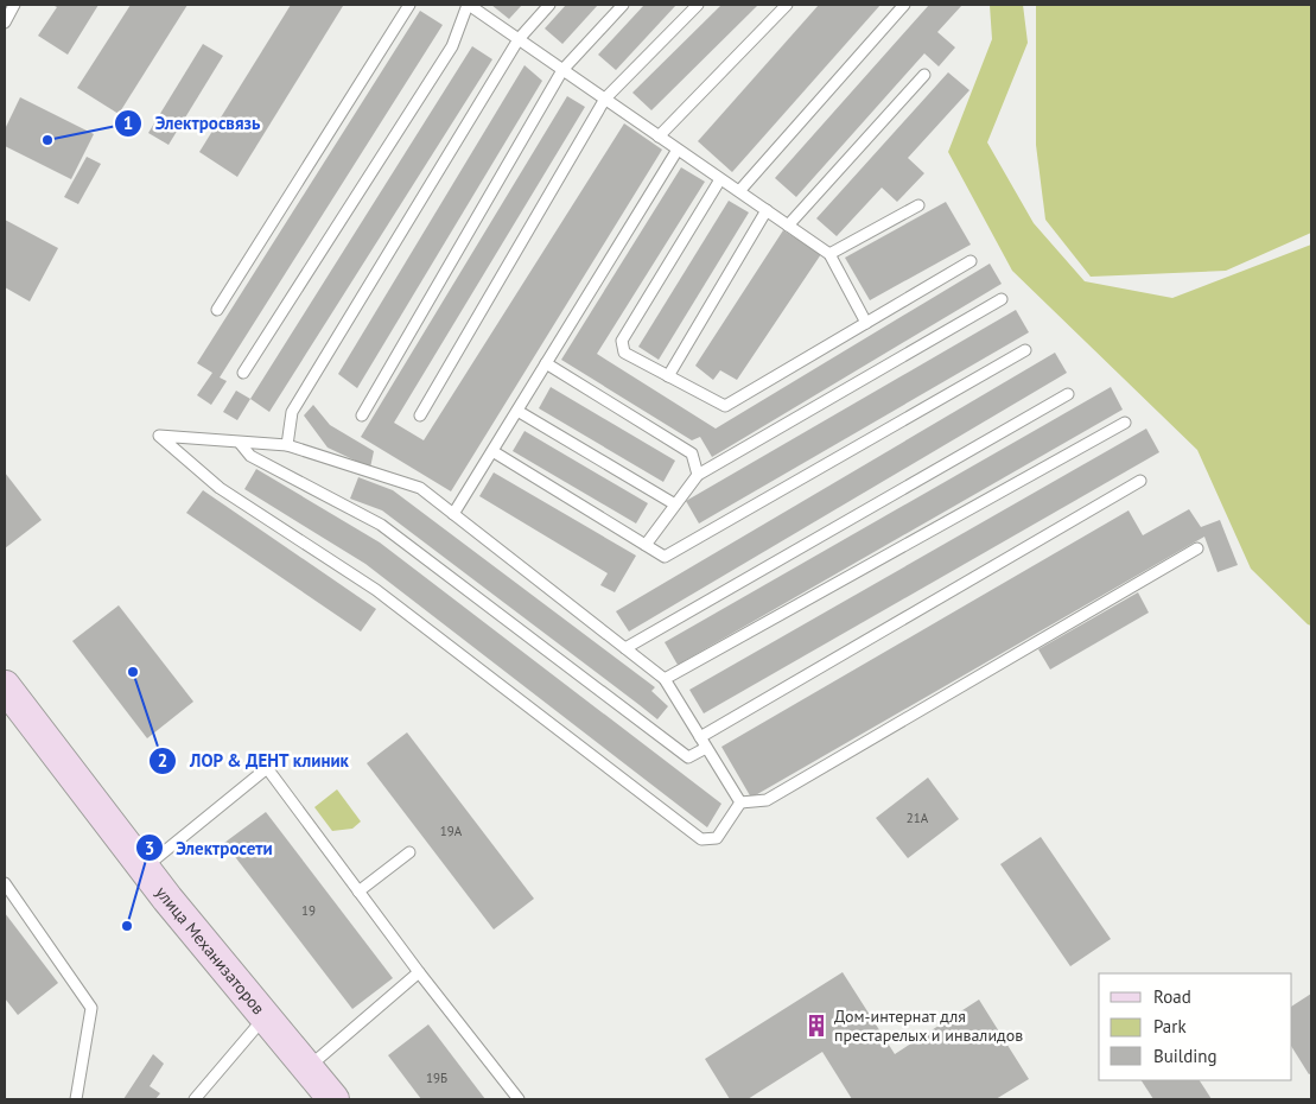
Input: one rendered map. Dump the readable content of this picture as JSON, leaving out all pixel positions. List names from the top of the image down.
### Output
{
  "streets": {
    "main road": ["улица Механизаторов"]
  },
  "places": {
    "other": ["Электросвязь", "ЛОР & ДЕНТ клиник", "Электросети"],
    "building": ["Дом-интернат для престарелых и инвалидов"]
  },
  "house_numbers": [
    "21А",
    "19А",
    "19",
    "19Б"
  ],
  "legend": ["Road", "Park", "Building"]
}
